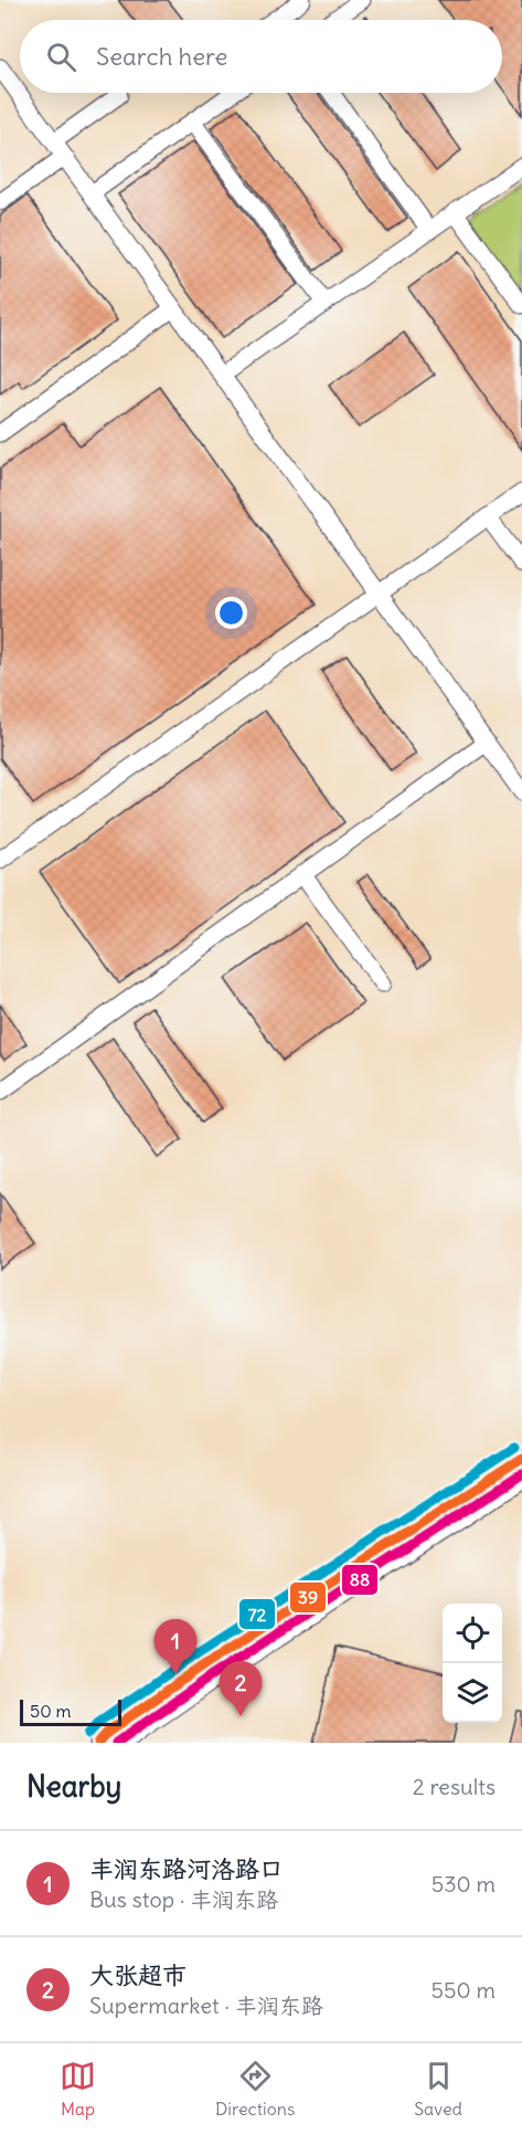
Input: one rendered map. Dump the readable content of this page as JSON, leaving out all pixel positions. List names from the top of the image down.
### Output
{
  "lines": ["transit line 72", "transit line 39", "transit line 88"],
  "scale_bar": "50 m",
  "page": {
    "search": "Search here",
    "pins": ["1", "2"],
    "scale": "50 m",
    "heading": ["Nearby", "2 results"],
    "list": [
      {
        "mark": "1",
        "name": "丰润东路河洛路口",
        "note": "Bus stop · 丰润东路",
        "value": "530 m"
      },
      {
        "mark": "2",
        "name": "大张超市",
        "note": "Supermarket · 丰润东路",
        "value": "550 m"
      }
    ],
    "nav": ["Map", "Directions", "Saved"]
  }
}
